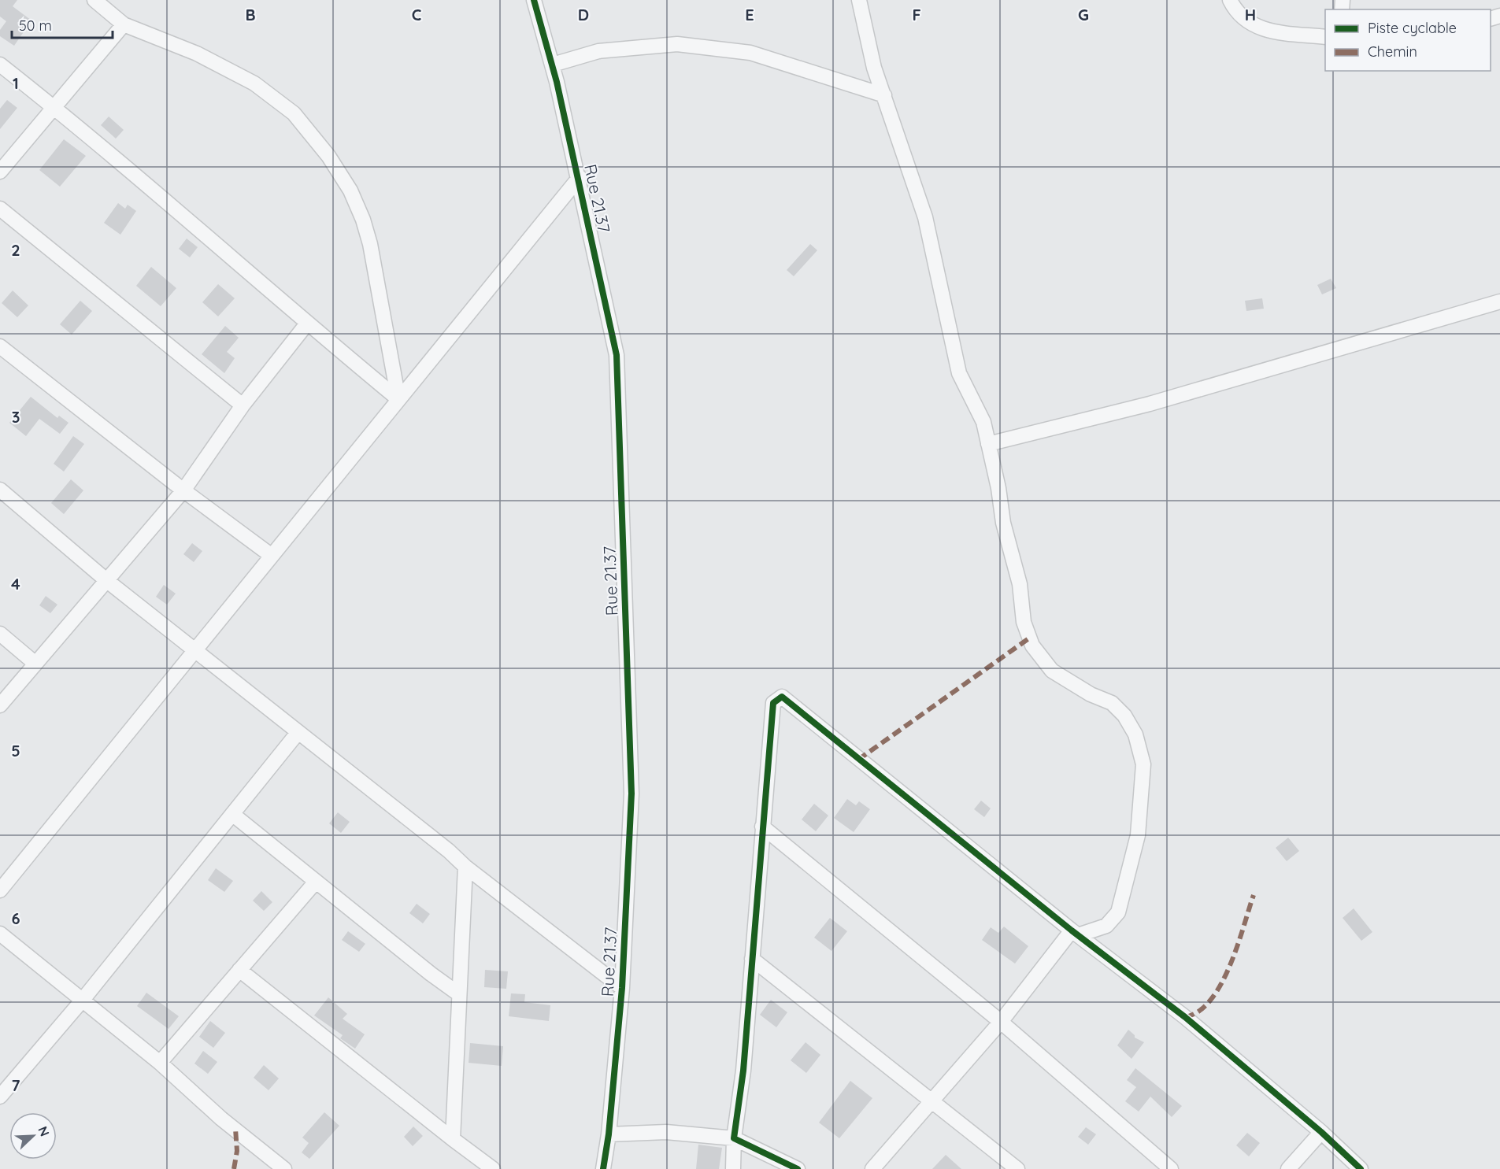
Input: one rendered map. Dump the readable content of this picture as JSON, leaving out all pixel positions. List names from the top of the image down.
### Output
{
  "streets": {
    "street": ["Rue 21.37"]
  },
  "legend": ["Piste cyclable", "Chemin"],
  "scale_bar": "50 m",
  "north": "top right",
  "grid": {
    "columns": [
      "B",
      "C",
      "D",
      "E",
      "F",
      "G",
      "H"
    ],
    "rows": [
      "1",
      "2",
      "3",
      "4",
      "5",
      "6",
      "7"
    ]
  }
}
